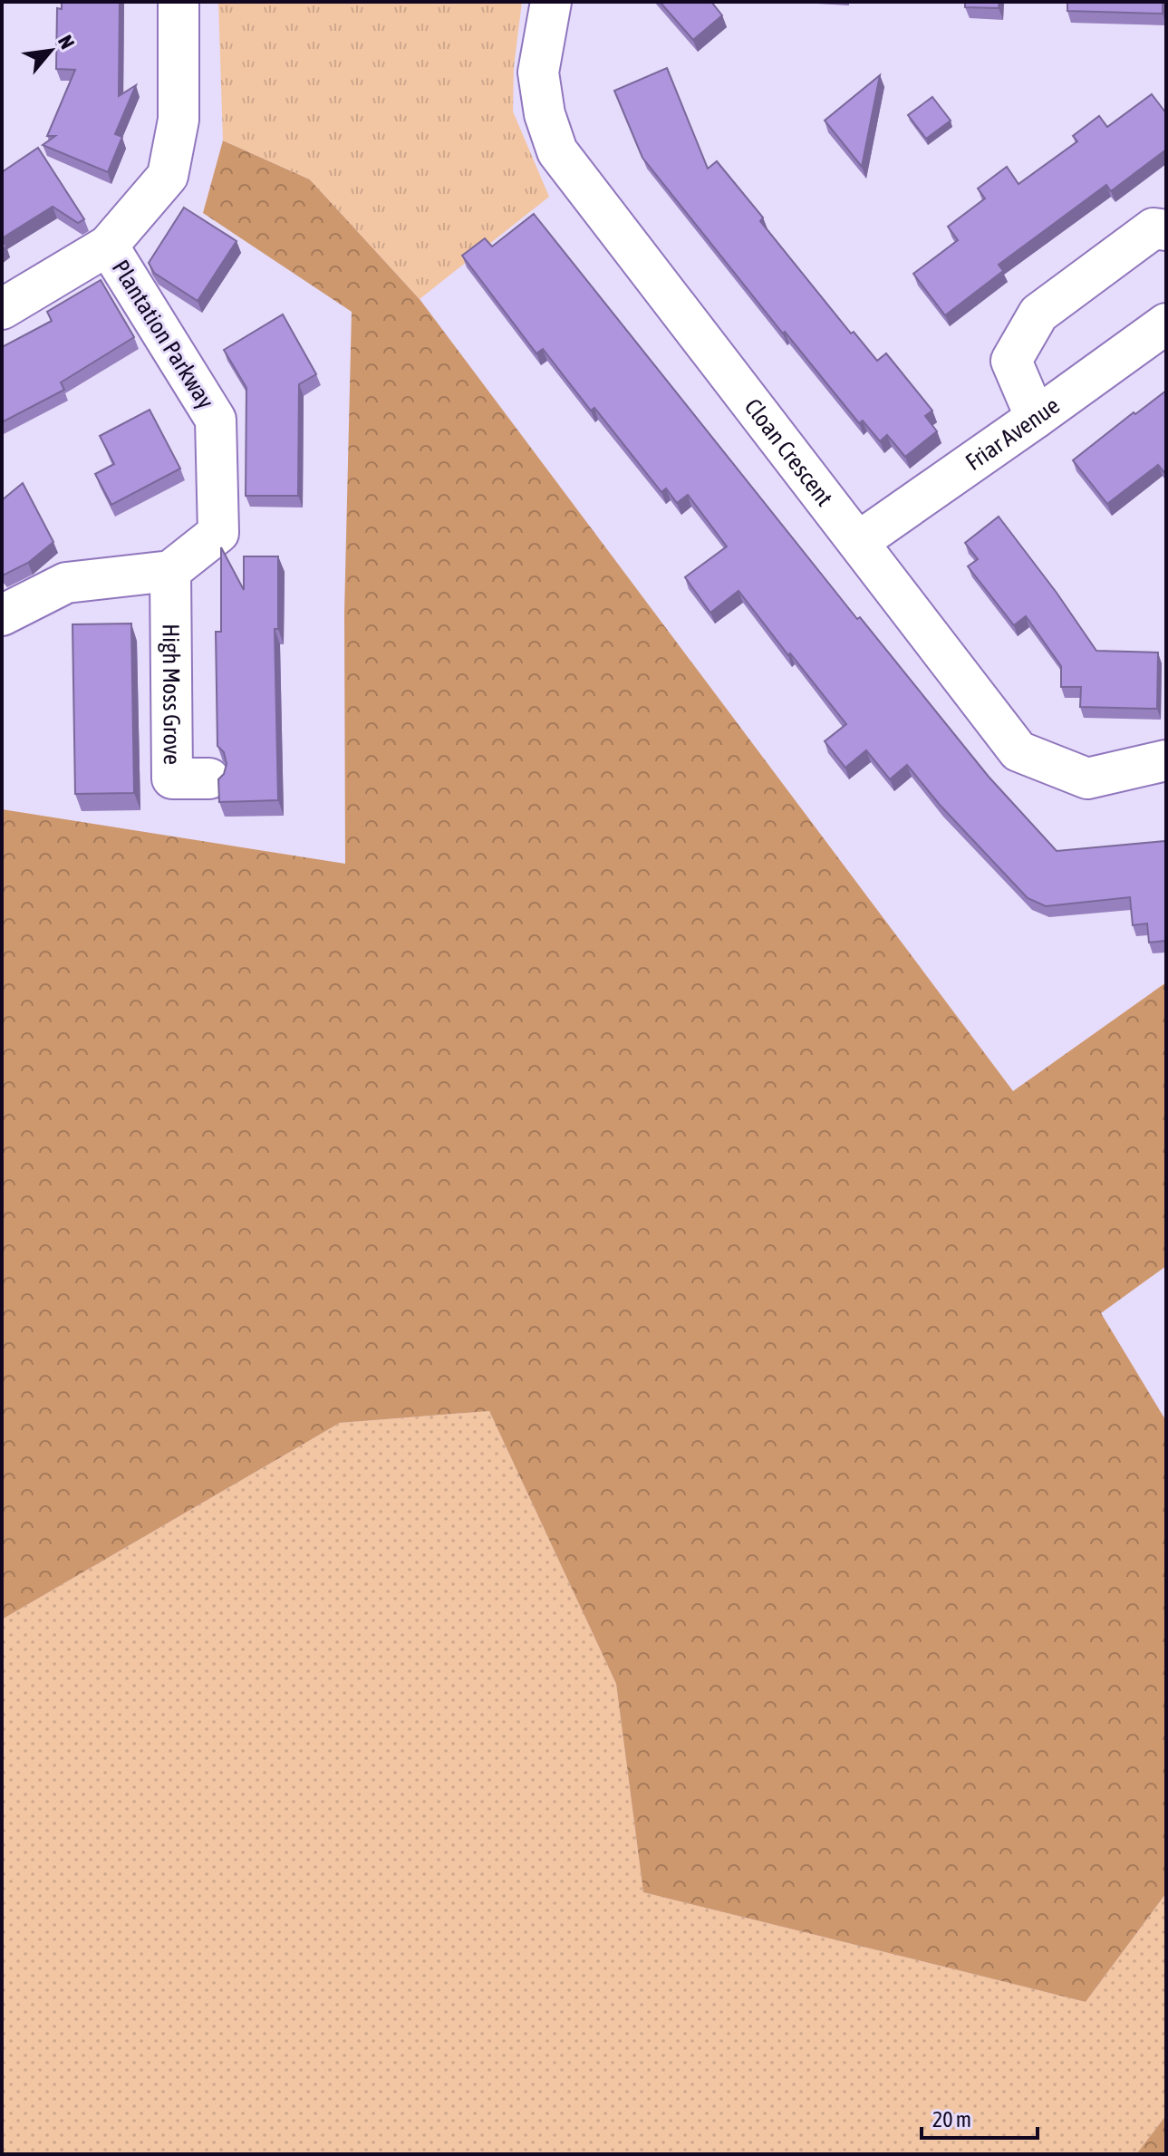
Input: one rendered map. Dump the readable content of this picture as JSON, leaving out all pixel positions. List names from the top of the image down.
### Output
{
  "streets": {
    "street": [
      "Plantation Parkway",
      "Friar Avenue",
      "Cloan Crescent",
      "High Moss Grove"
    ]
  },
  "crossings": [
    ["Plantation Parkway", "High Moss Grove"],
    ["Friar Avenue", "Cloan Crescent"]
  ],
  "scale_bar": "20 m",
  "north": "top right"
}
